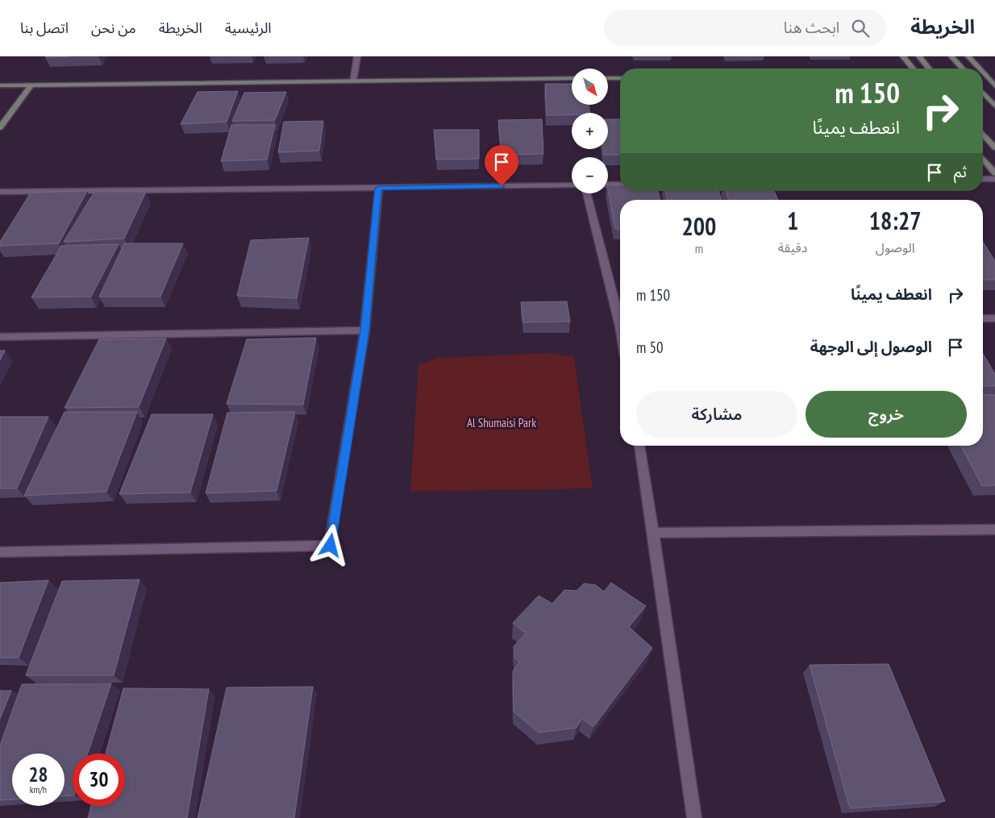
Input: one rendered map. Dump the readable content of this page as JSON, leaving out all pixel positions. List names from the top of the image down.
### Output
{
  "parks": ["Al Shumaisi Park"],
  "north": "bottom right",
  "page": {
    "header": "الخريطة",
    "search": "ابحث هنا",
    "nav": [
      "الرئيسية",
      "الخريطة",
      "من نحن",
      "اتصل بنا"
    ],
    "map_buttons": ["+", "−"],
    "turn": ["150 m", "انعطف يمينًا"],
    "then": "ثم",
    "eta": [
      "18:27",
      "الوصول",
      "1",
      "دقيقة",
      "200",
      "m"
    ],
    "list": [
      {
        "name": "انعطف يمينًا",
        "value": "150 m"
      },
      {
        "name": "الوصول إلى الوجهة",
        "value": "50 m"
      }
    ],
    "buttons": ["خروج", "مشاركة"],
    "speed": "28 km/h",
    "limit": "30"
  }
}
